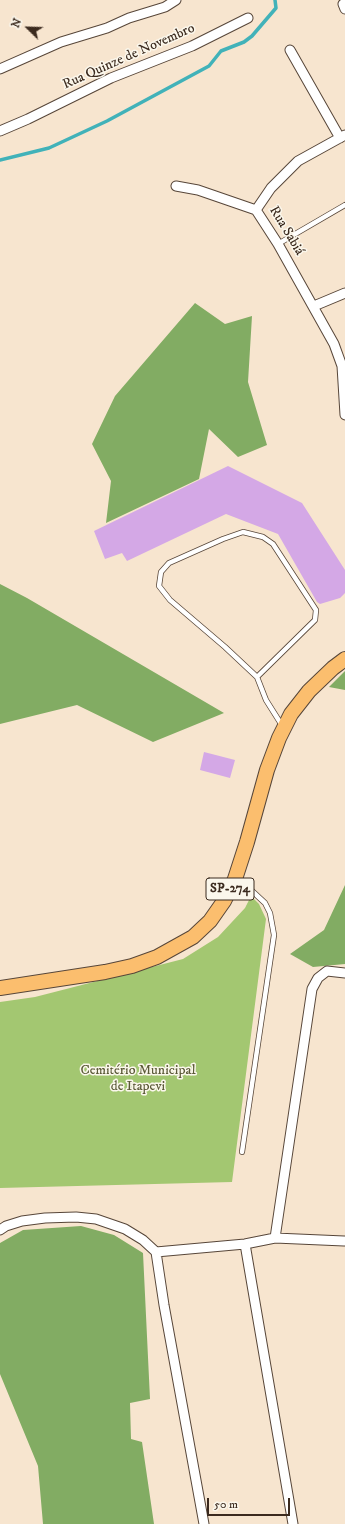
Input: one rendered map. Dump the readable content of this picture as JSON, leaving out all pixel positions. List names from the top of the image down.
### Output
{
  "streets": {
    "main road": ["SP-274"],
    "street": ["Rua Quinze de Novembro", "Rua Sabiá"]
  },
  "parks": ["Cemitério Municipal de Itapevi"],
  "scale_bar": "50 m",
  "north": "top left"
}
